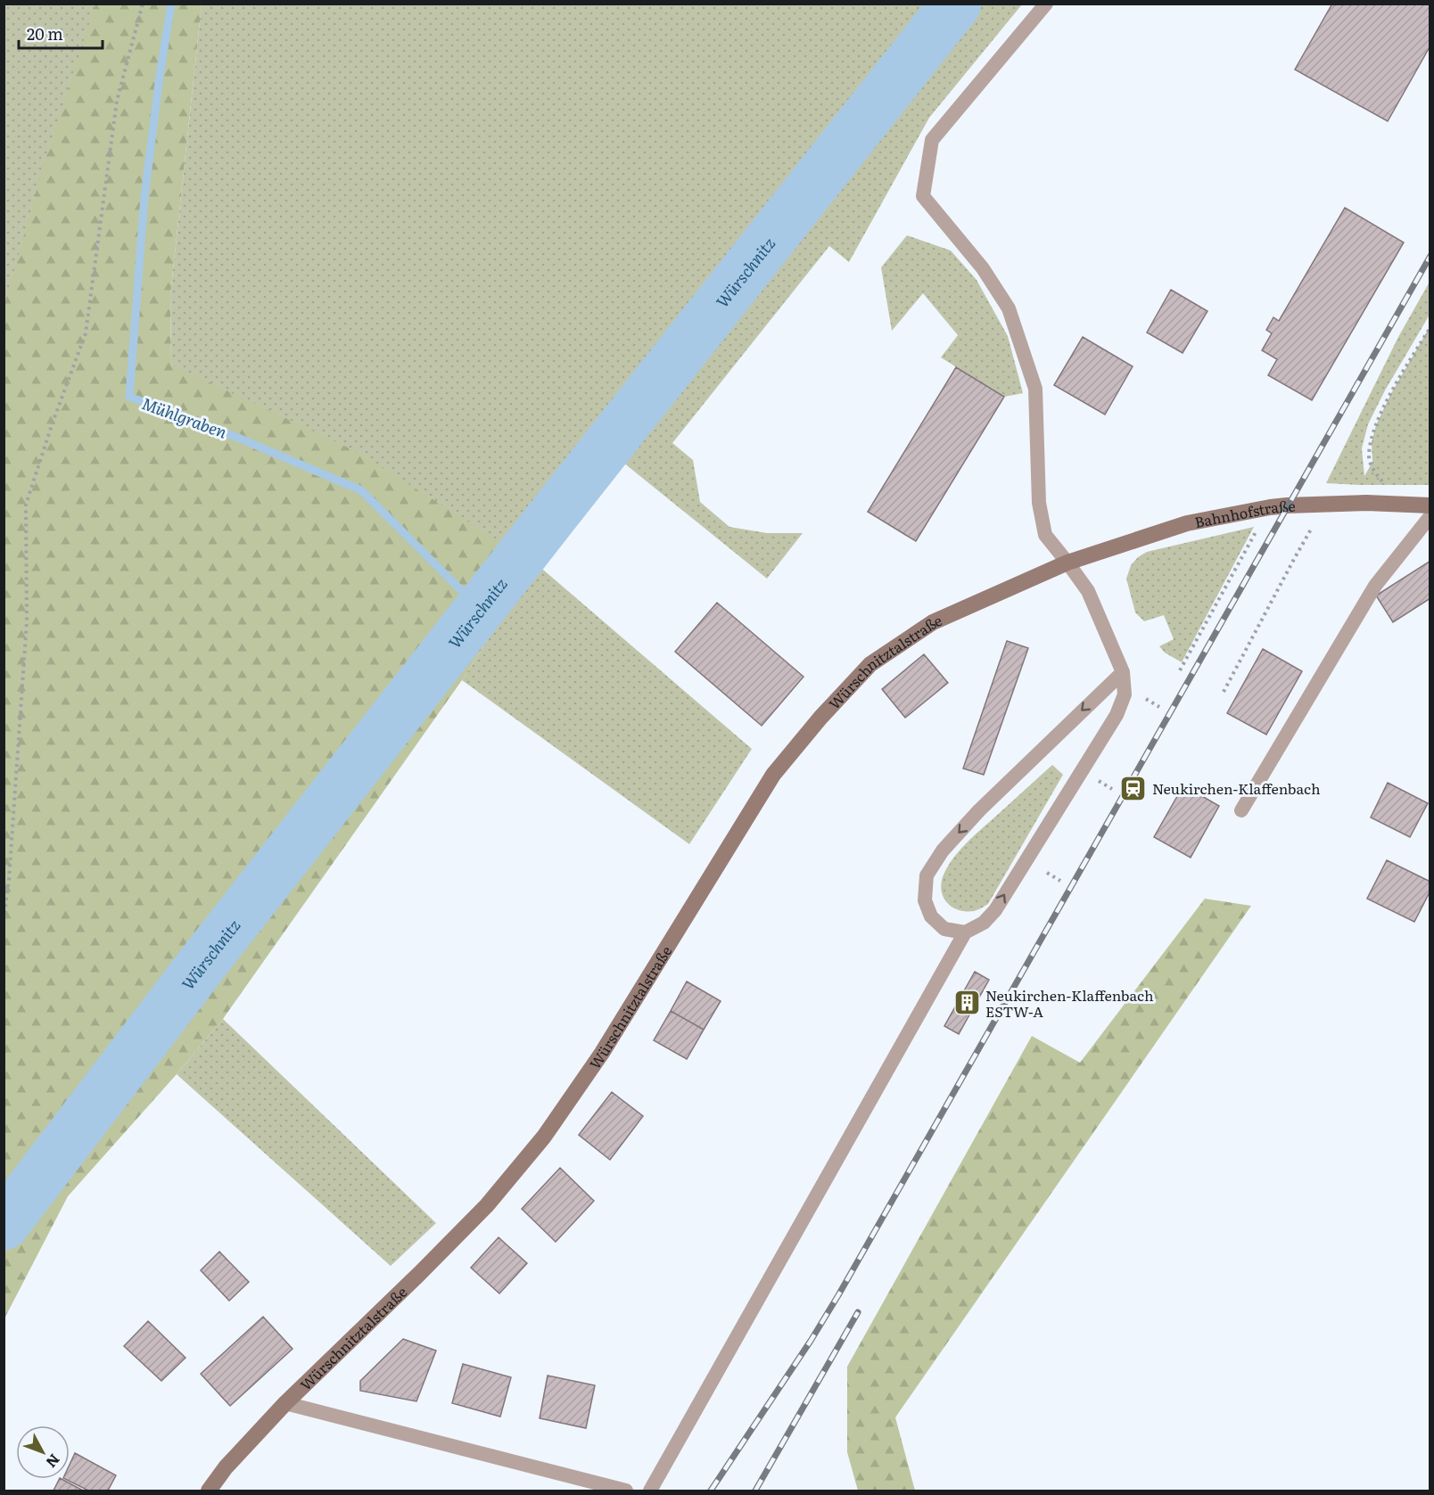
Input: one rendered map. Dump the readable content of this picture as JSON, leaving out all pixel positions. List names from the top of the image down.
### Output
{
  "streets": {
    "main road": ["Bahnhofstraße", "Würschnitztalstraße"]
  },
  "crossings": [
    ["Bahnhofstraße", "Würschnitztalstraße"]
  ],
  "water": ["Würschnitz", "Mühlgraben"],
  "places": {
    "station": ["Neukirchen-Klaffenbach"],
    "building": ["Neukirchen-Klaffenbach ESTW-A"]
  },
  "scale_bar": "20 m",
  "north": "bottom right"
}
